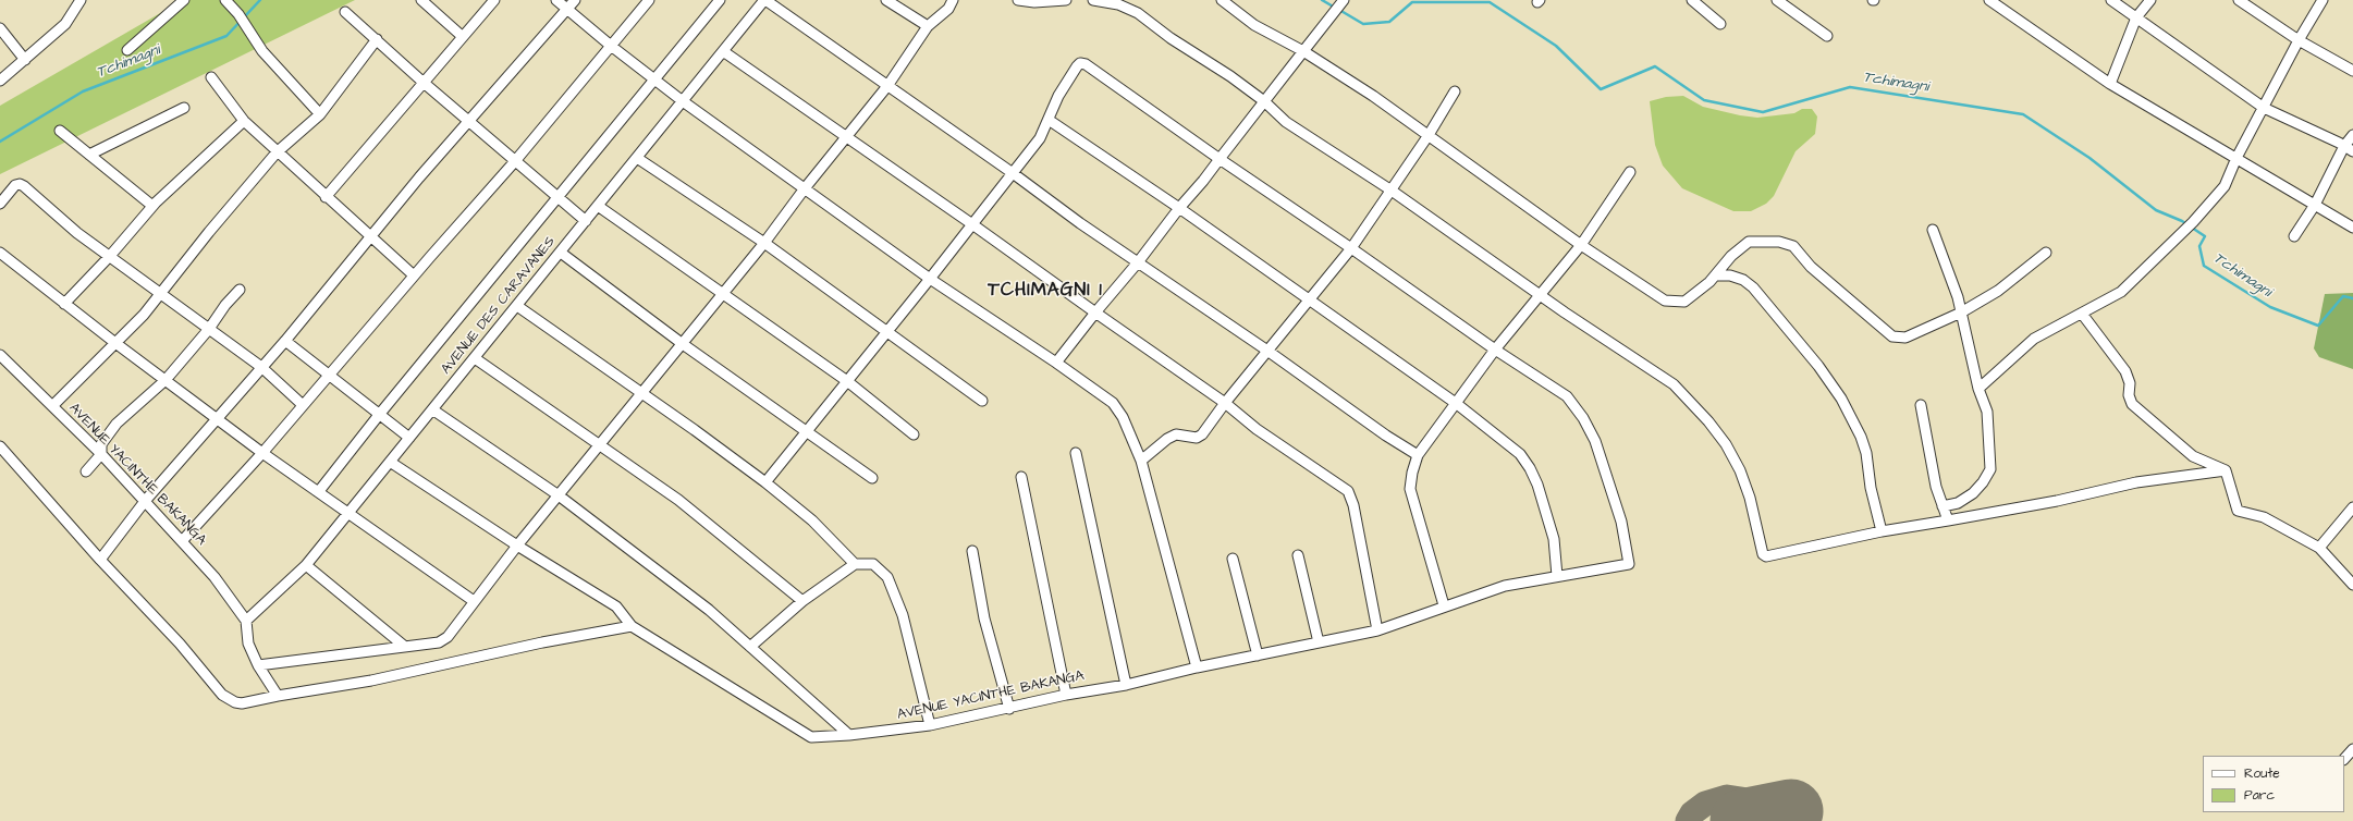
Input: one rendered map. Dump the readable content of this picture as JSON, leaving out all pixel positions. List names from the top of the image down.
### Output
{
  "streets": {
    "street": ["AVENUE DES CARAVANES", "AVENUE YACINTHE BAKANGA"]
  },
  "crossings": [
    ["AVENUE DES CARAVANES", "AVENUE YACINTHE BAKANGA"]
  ],
  "districts": ["TCHIMAGNI 1"],
  "water": ["Tchimagni"],
  "legend": ["Route", "Parc"]
}
